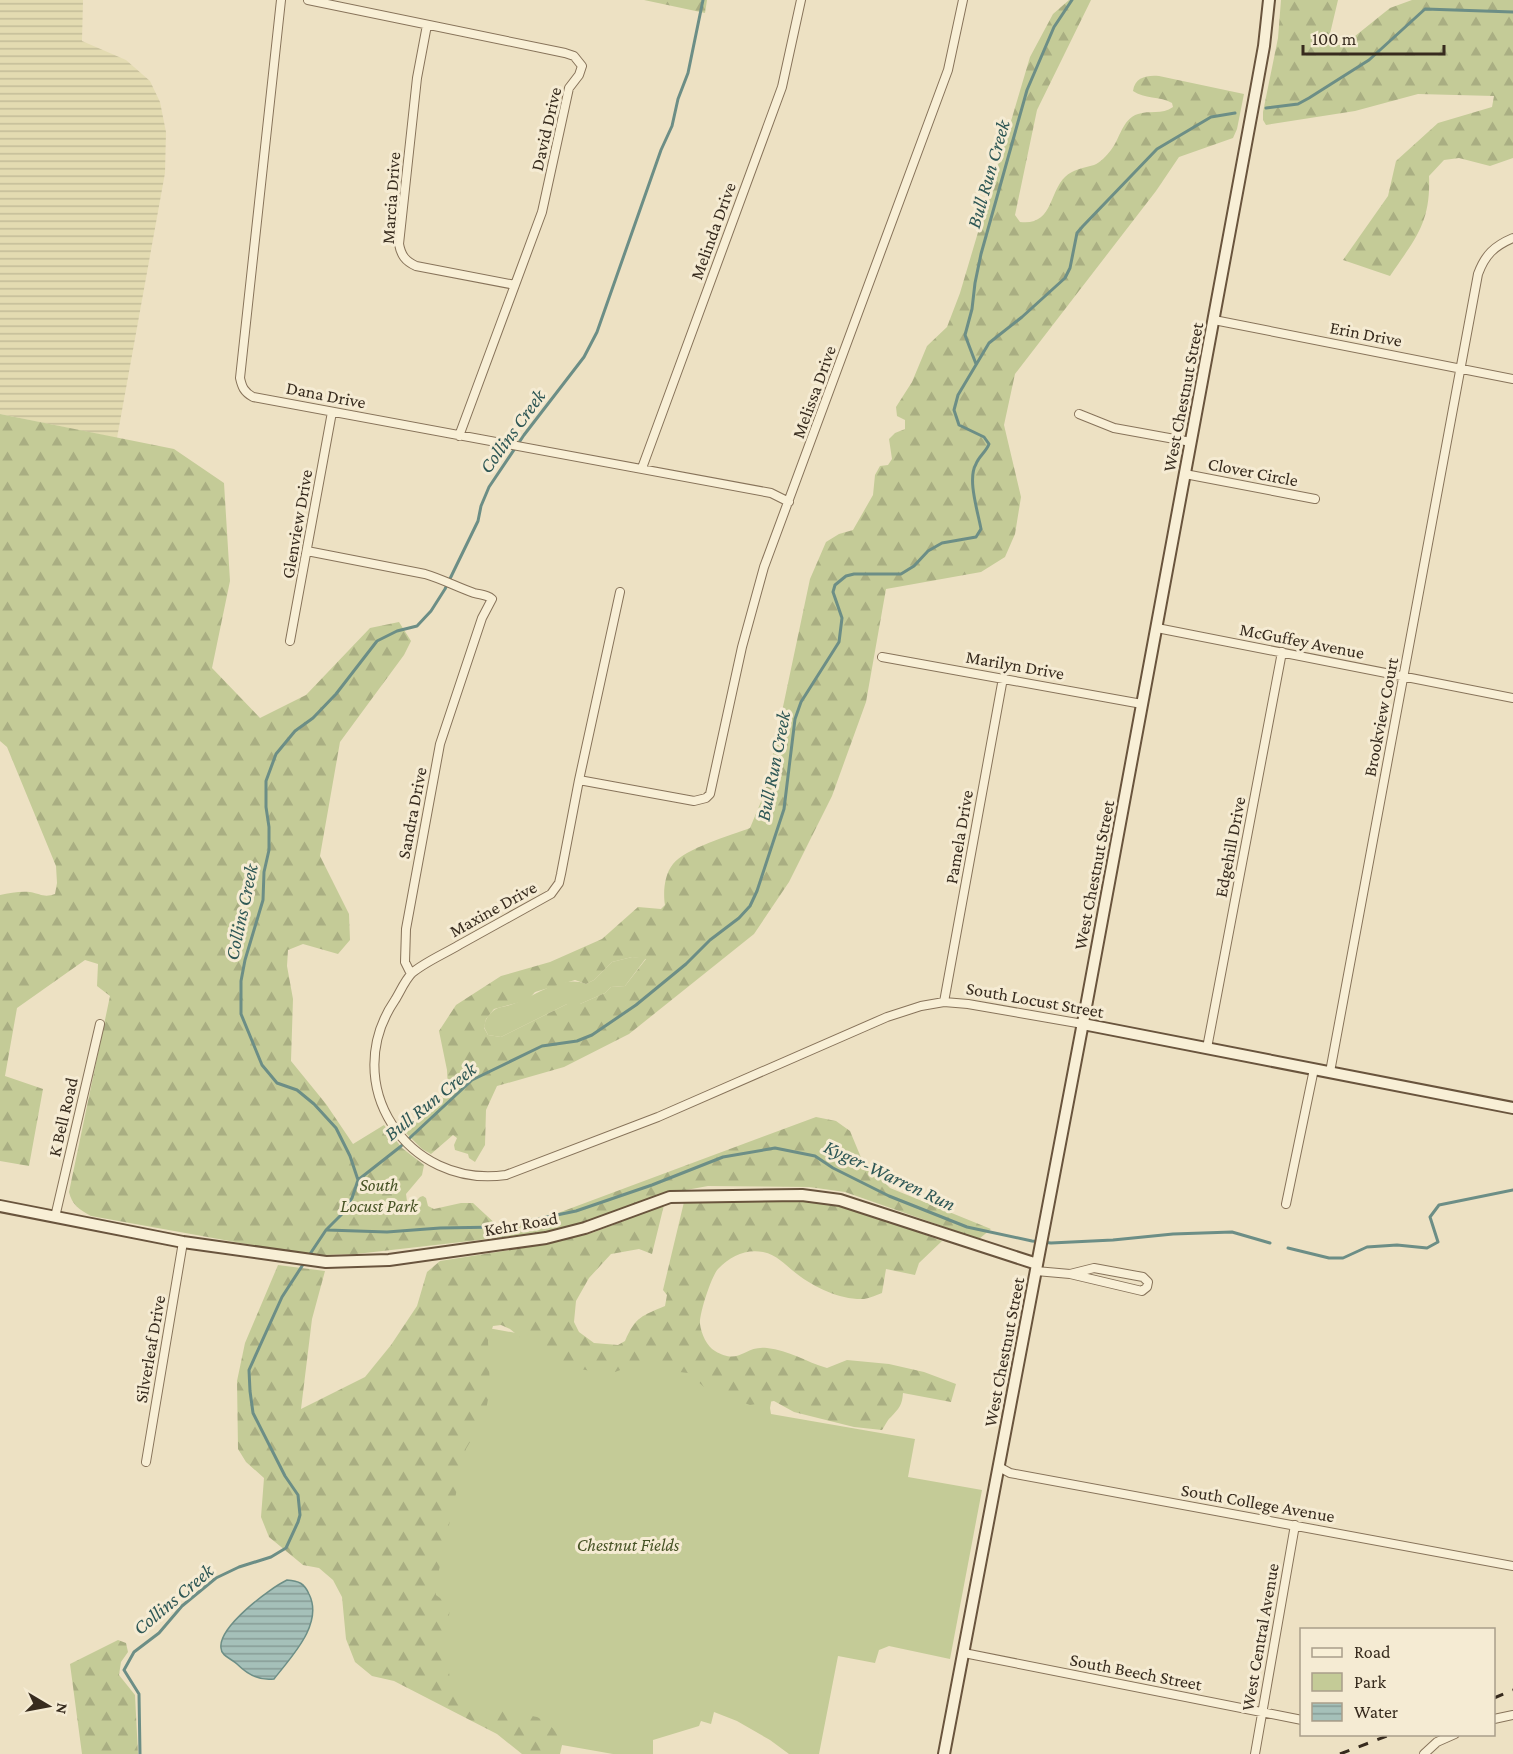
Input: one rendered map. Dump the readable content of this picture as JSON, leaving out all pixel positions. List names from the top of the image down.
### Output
{
  "streets": {
    "main road": ["West Chestnut Street", "South Locust Street", "Kehr Road"],
    "street": [
      "David Drive",
      "Marcia Drive",
      "Melinda Drive",
      "Erin Drive",
      "Melissa Drive",
      "Dana Drive",
      "Clover Circle",
      "Glenview Drive",
      "McGuffey Avenue",
      "Marilyn Drive",
      "Brookview Court",
      "Sandra Drive",
      "Pamela Drive",
      "Edgehill Drive",
      "Maxine Drive",
      "K Bell Road",
      "Silverleaf Drive",
      "South College Avenue",
      "West Central Avenue",
      "South Beech Street"
    ]
  },
  "crossings": [
    ["David Drive", "Marcia Drive"],
    ["David Drive", "Dana Drive"],
    ["Melinda Drive", "Dana Drive"],
    ["Erin Drive", "West Chestnut Street"],
    ["Erin Drive", "Brookview Court"],
    ["Melissa Drive", "Dana Drive"],
    ["Melissa Drive", "Maxine Drive"],
    ["Dana Drive", "Glenview Drive"],
    ["West Chestnut Street", "Clover Circle"],
    ["West Chestnut Street", "McGuffey Avenue"],
    ["West Chestnut Street", "Marilyn Drive"],
    ["West Chestnut Street", "South Locust Street"],
    ["West Chestnut Street", "Kehr Road"],
    ["West Chestnut Street", "South College Avenue"],
    ["West Chestnut Street", "South Beech Street"],
    ["Glenview Drive", "Sandra Drive"],
    ["McGuffey Avenue", "Brookview Court"],
    ["McGuffey Avenue", "Edgehill Drive"],
    ["Marilyn Drive", "Pamela Drive"],
    ["Brookview Court", "South Locust Street"],
    ["Sandra Drive", "Maxine Drive"],
    ["Sandra Drive", "South Locust Street"],
    ["Pamela Drive", "South Locust Street"],
    ["Edgehill Drive", "South Locust Street"],
    ["Maxine Drive", "South Locust Street"],
    ["K Bell Road", "Kehr Road"],
    ["Kehr Road", "Silverleaf Drive"],
    ["South College Avenue", "West Central Avenue"],
    ["West Central Avenue", "South Beech Street"]
  ],
  "water": ["Bull Run Creek", "Collins Creek", "Kyger-Warren Run"],
  "parks": ["South Locust Park", "Chestnut Fields"],
  "legend": ["Road", "Park", "Water"],
  "scale_bar": "100 m",
  "north": "right"
}
